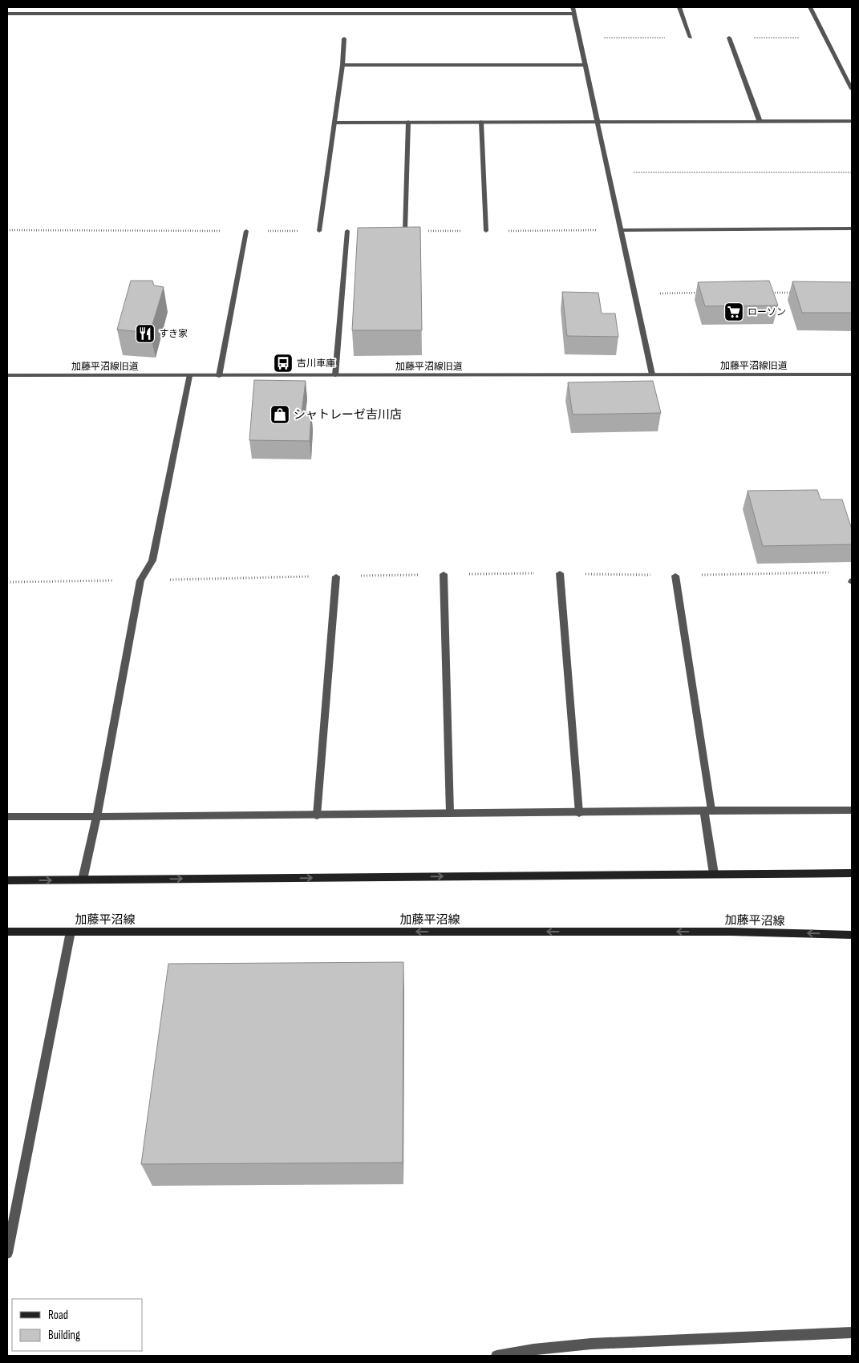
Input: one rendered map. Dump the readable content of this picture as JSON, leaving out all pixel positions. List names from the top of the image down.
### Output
{
  "streets": {
    "main road": ["加藤平沼線"],
    "street": ["加藤平沼線旧道"]
  },
  "places": {
    "supermarket": ["ローソン"],
    "restaurant": ["すき家"],
    "bus stop": ["吉川車庫"],
    "shop": ["シャトレーゼ吉川店"]
  },
  "legend": ["Road", "Building"]
}
